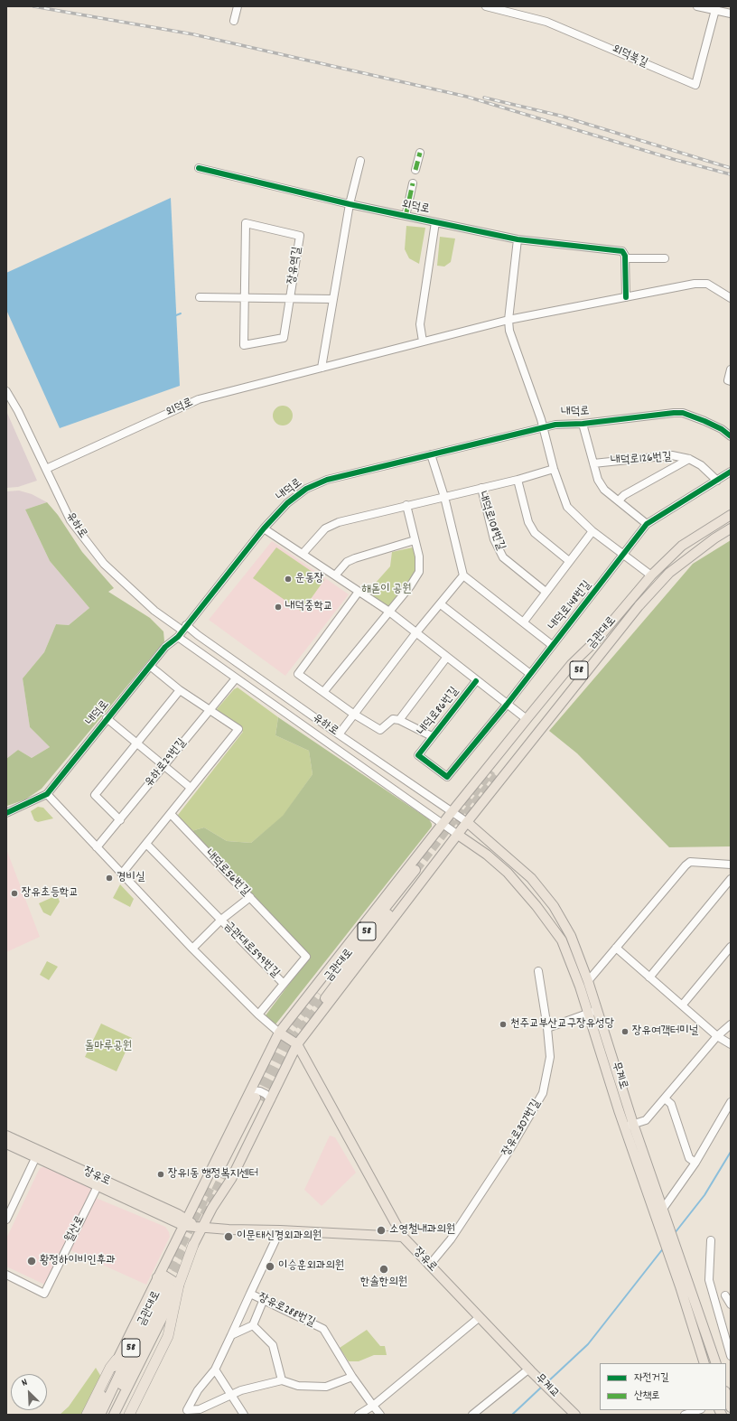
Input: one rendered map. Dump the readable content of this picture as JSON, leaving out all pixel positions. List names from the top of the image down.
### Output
{
  "streets": {
    "main road": [
      "금관대로",
      "58",
      "무계로",
      "장유로",
      "무계교"
    ],
    "street": [
      "외덕북길",
      "외덕로",
      "장유역길",
      "내덕로",
      "내덕로126번길",
      "내덕로108번길",
      "유하로",
      "내덕로148번길",
      "내덕로86번길",
      "유하로29번길",
      "내덕로56번길",
      "금관대로599번길",
      "장유로307번길",
      "월산로",
      "장유로288번길"
    ]
  },
  "crossings": [
    ["외덕로", "유하로"],
    ["내덕로", "내덕로126번길"],
    ["내덕로", "유하로"],
    ["내덕로126번길", "내덕로148번길"],
    ["유하로", "유하로29번길"],
    ["유하로", "무계로"],
    ["내덕로148번길", "내덕로86번길"],
    ["내덕로56번길", "금관대로599번길"],
    ["장유로307번길", "장유로"],
    ["장유로", "월산로"],
    ["장유로", "무계교"]
  ],
  "parks": ["해돋이 공원", "돌마루공원"],
  "places": [
    "운동장",
    "내덕중학교",
    "경비실",
    "장유초등학교",
    "천주교부산교구장유성당",
    "장유여객터미널",
    "장유1동 행정복지센터",
    "소영철내과의원",
    "이문태신경외과의원",
    "황정하이비인후과",
    "이승훈외과의원",
    "한솔한의원"
  ],
  "legend": ["자전거길", "산책로"],
  "north": "top left"
}
